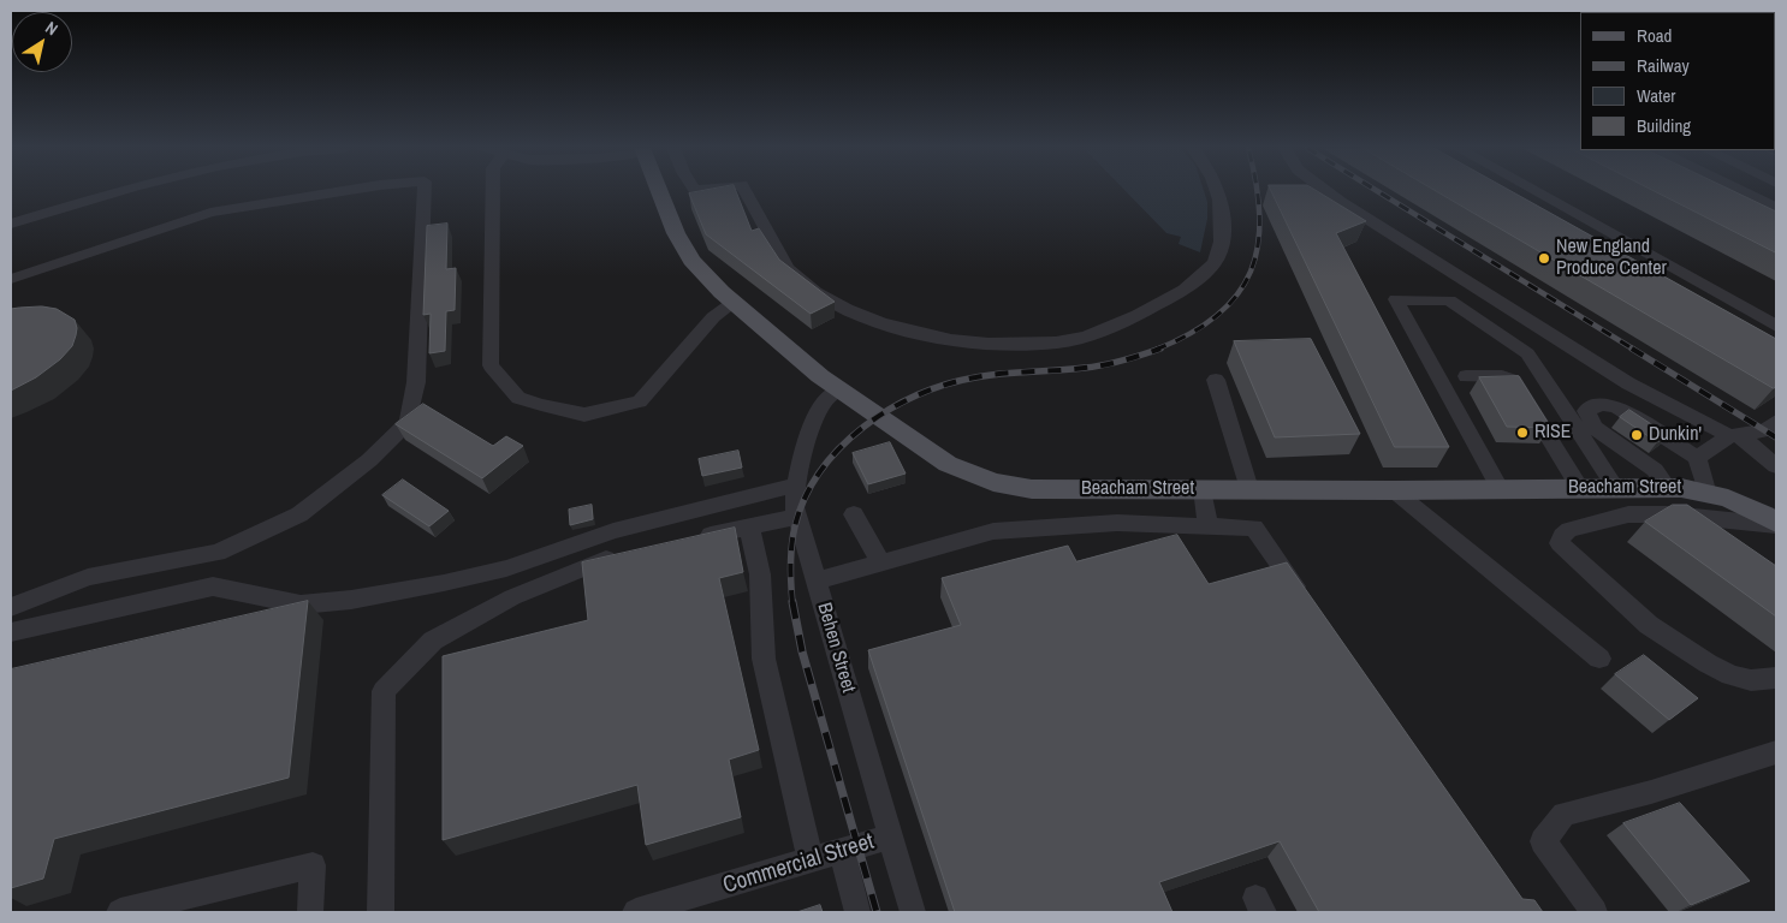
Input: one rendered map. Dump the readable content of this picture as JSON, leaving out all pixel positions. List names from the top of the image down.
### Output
{
  "streets": {
    "main road": ["Beacham Street"],
    "street": ["Behen Street", "Commercial Street"]
  },
  "crossings": [
    ["Beacham Street", "Behen Street"],
    ["Behen Street", "Commercial Street"]
  ],
  "places": ["New England Produce Center", "RISE", "Dunkin'"],
  "legend": [
    "Road",
    "Railway",
    "Water",
    "Building"
  ],
  "north": "top right"
}
